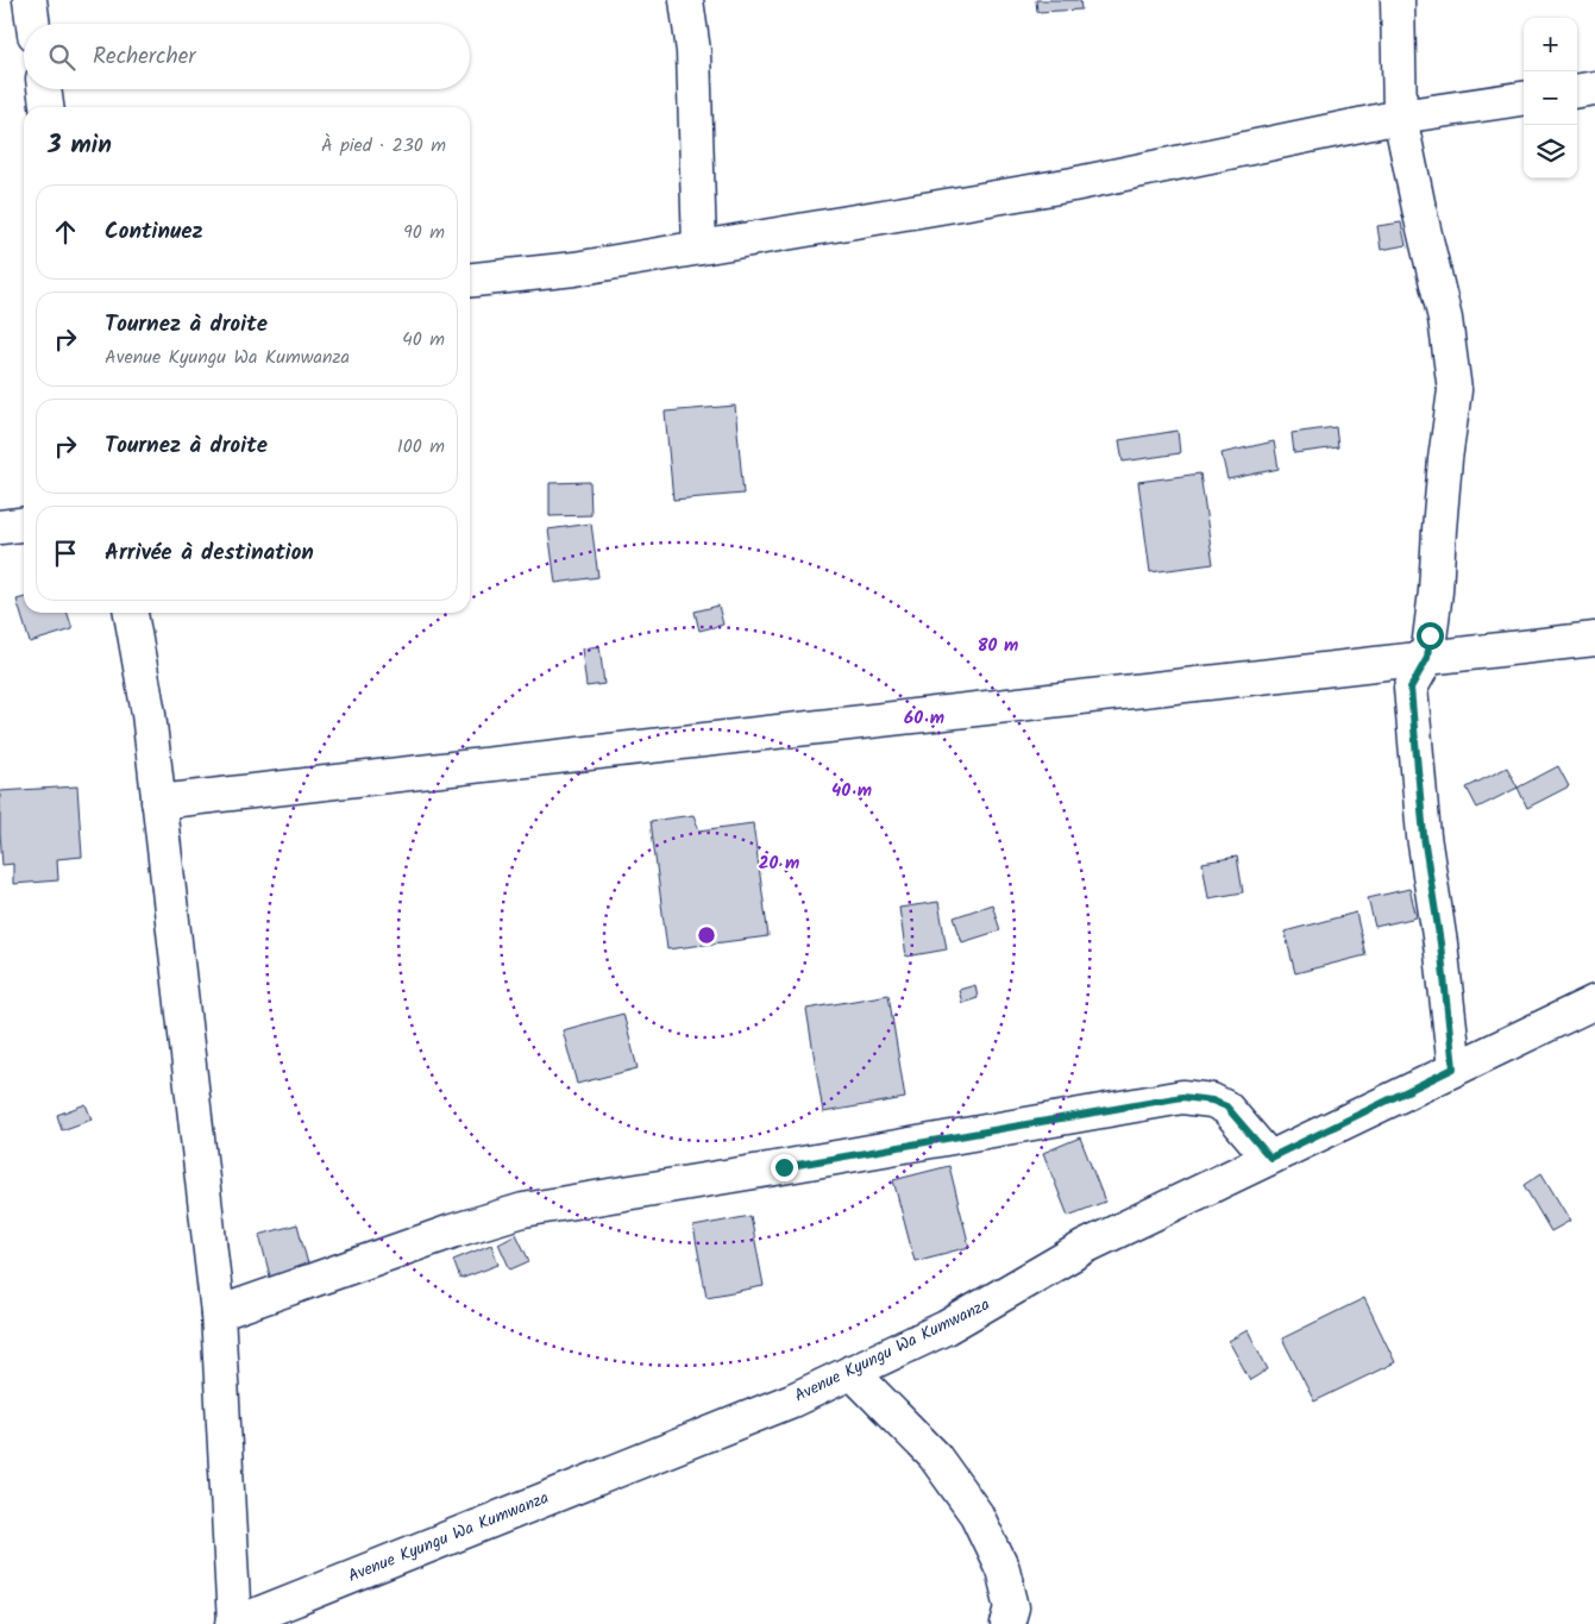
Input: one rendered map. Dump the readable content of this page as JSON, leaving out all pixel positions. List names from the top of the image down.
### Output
{
  "streets": {
    "street": ["Avenue Kyungu Wa Kumwanza"]
  },
  "page": {
    "map_buttons": ["+", "−"],
    "search": "Rechercher",
    "heading": ["3 min", "À pied · 230 m"],
    "list": [
      ["Continuez", "90 m"],
      ["Tournez à droite", "Avenue Kyungu Wa Kumwanza", "40 m"],
      ["Tournez à droite", "100 m"],
      "Arrivée à destination"
    ]
  },
  "rings": [
    "80 m",
    "60 m",
    "40 m",
    "20 m"
  ]
}
